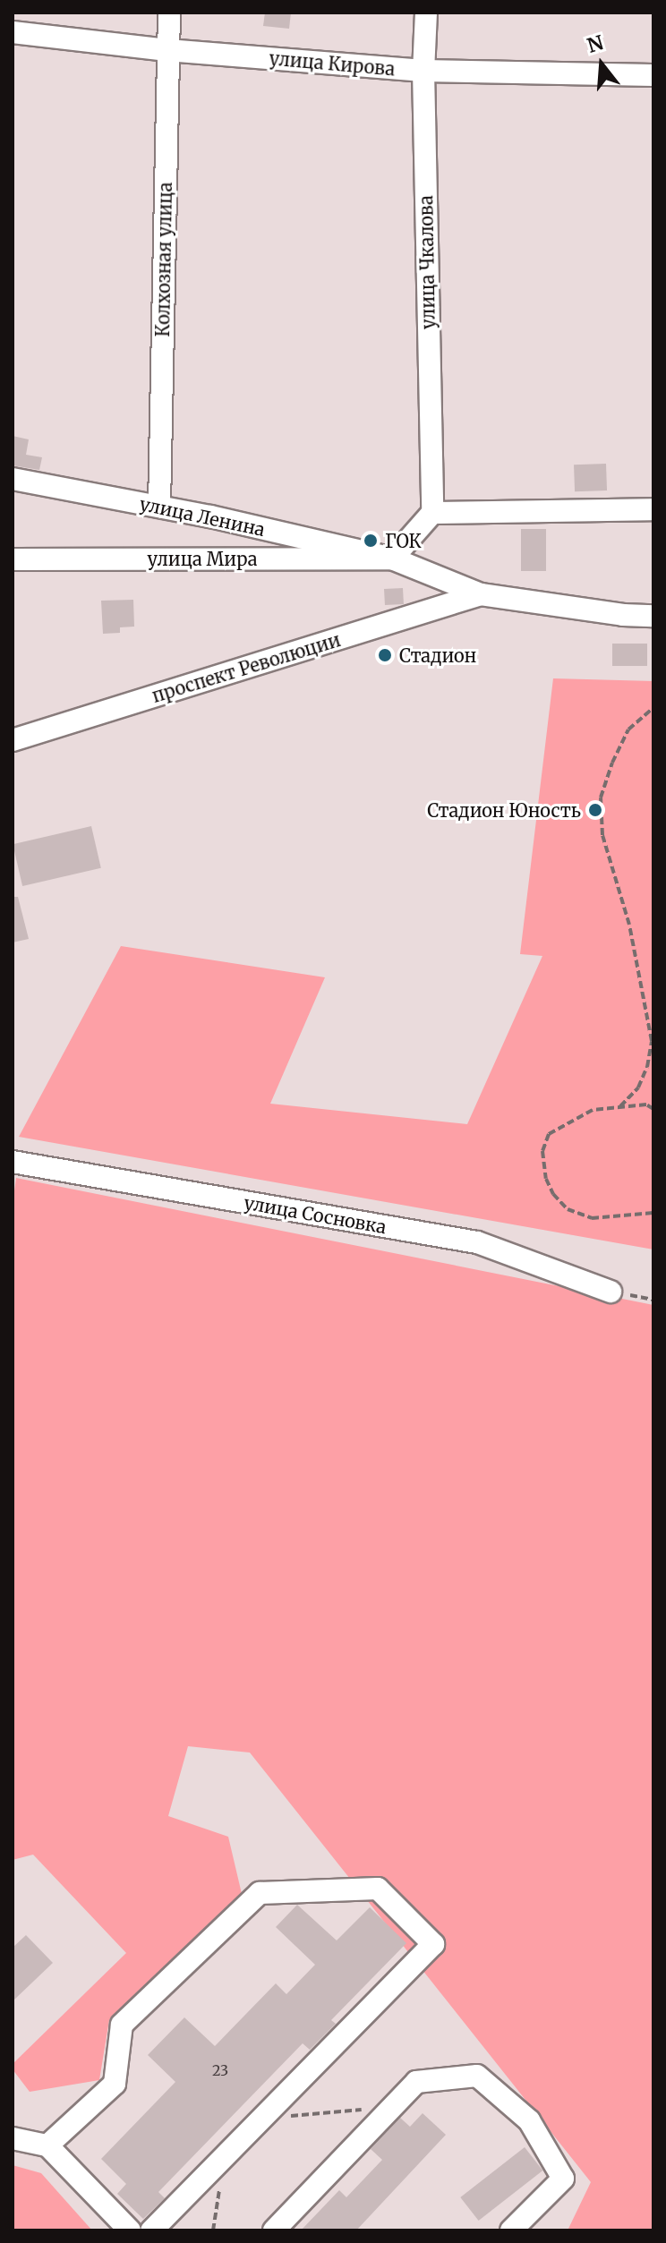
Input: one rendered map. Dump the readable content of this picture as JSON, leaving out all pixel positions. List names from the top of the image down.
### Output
{
  "streets": {
    "street": [
      "улица Кирова",
      "Колхозная улица",
      "улица Чкалова",
      "улица Ленина",
      "улица Мира",
      "проспект Революции",
      "улица Сосновка"
    ]
  },
  "crossings": [
    ["улица Кирова", "Колхозная улица"],
    ["улица Кирова", "улица Чкалова"],
    ["Колхозная улица", "улица Ленина"],
    ["улица Ленина", "улица Мира"],
    ["улица Ленина", "проспект Революции"]
  ],
  "places": ["ГОК", "Стадион", "Стадион Юность"],
  "house_numbers": ["23"],
  "north": "top"
}
